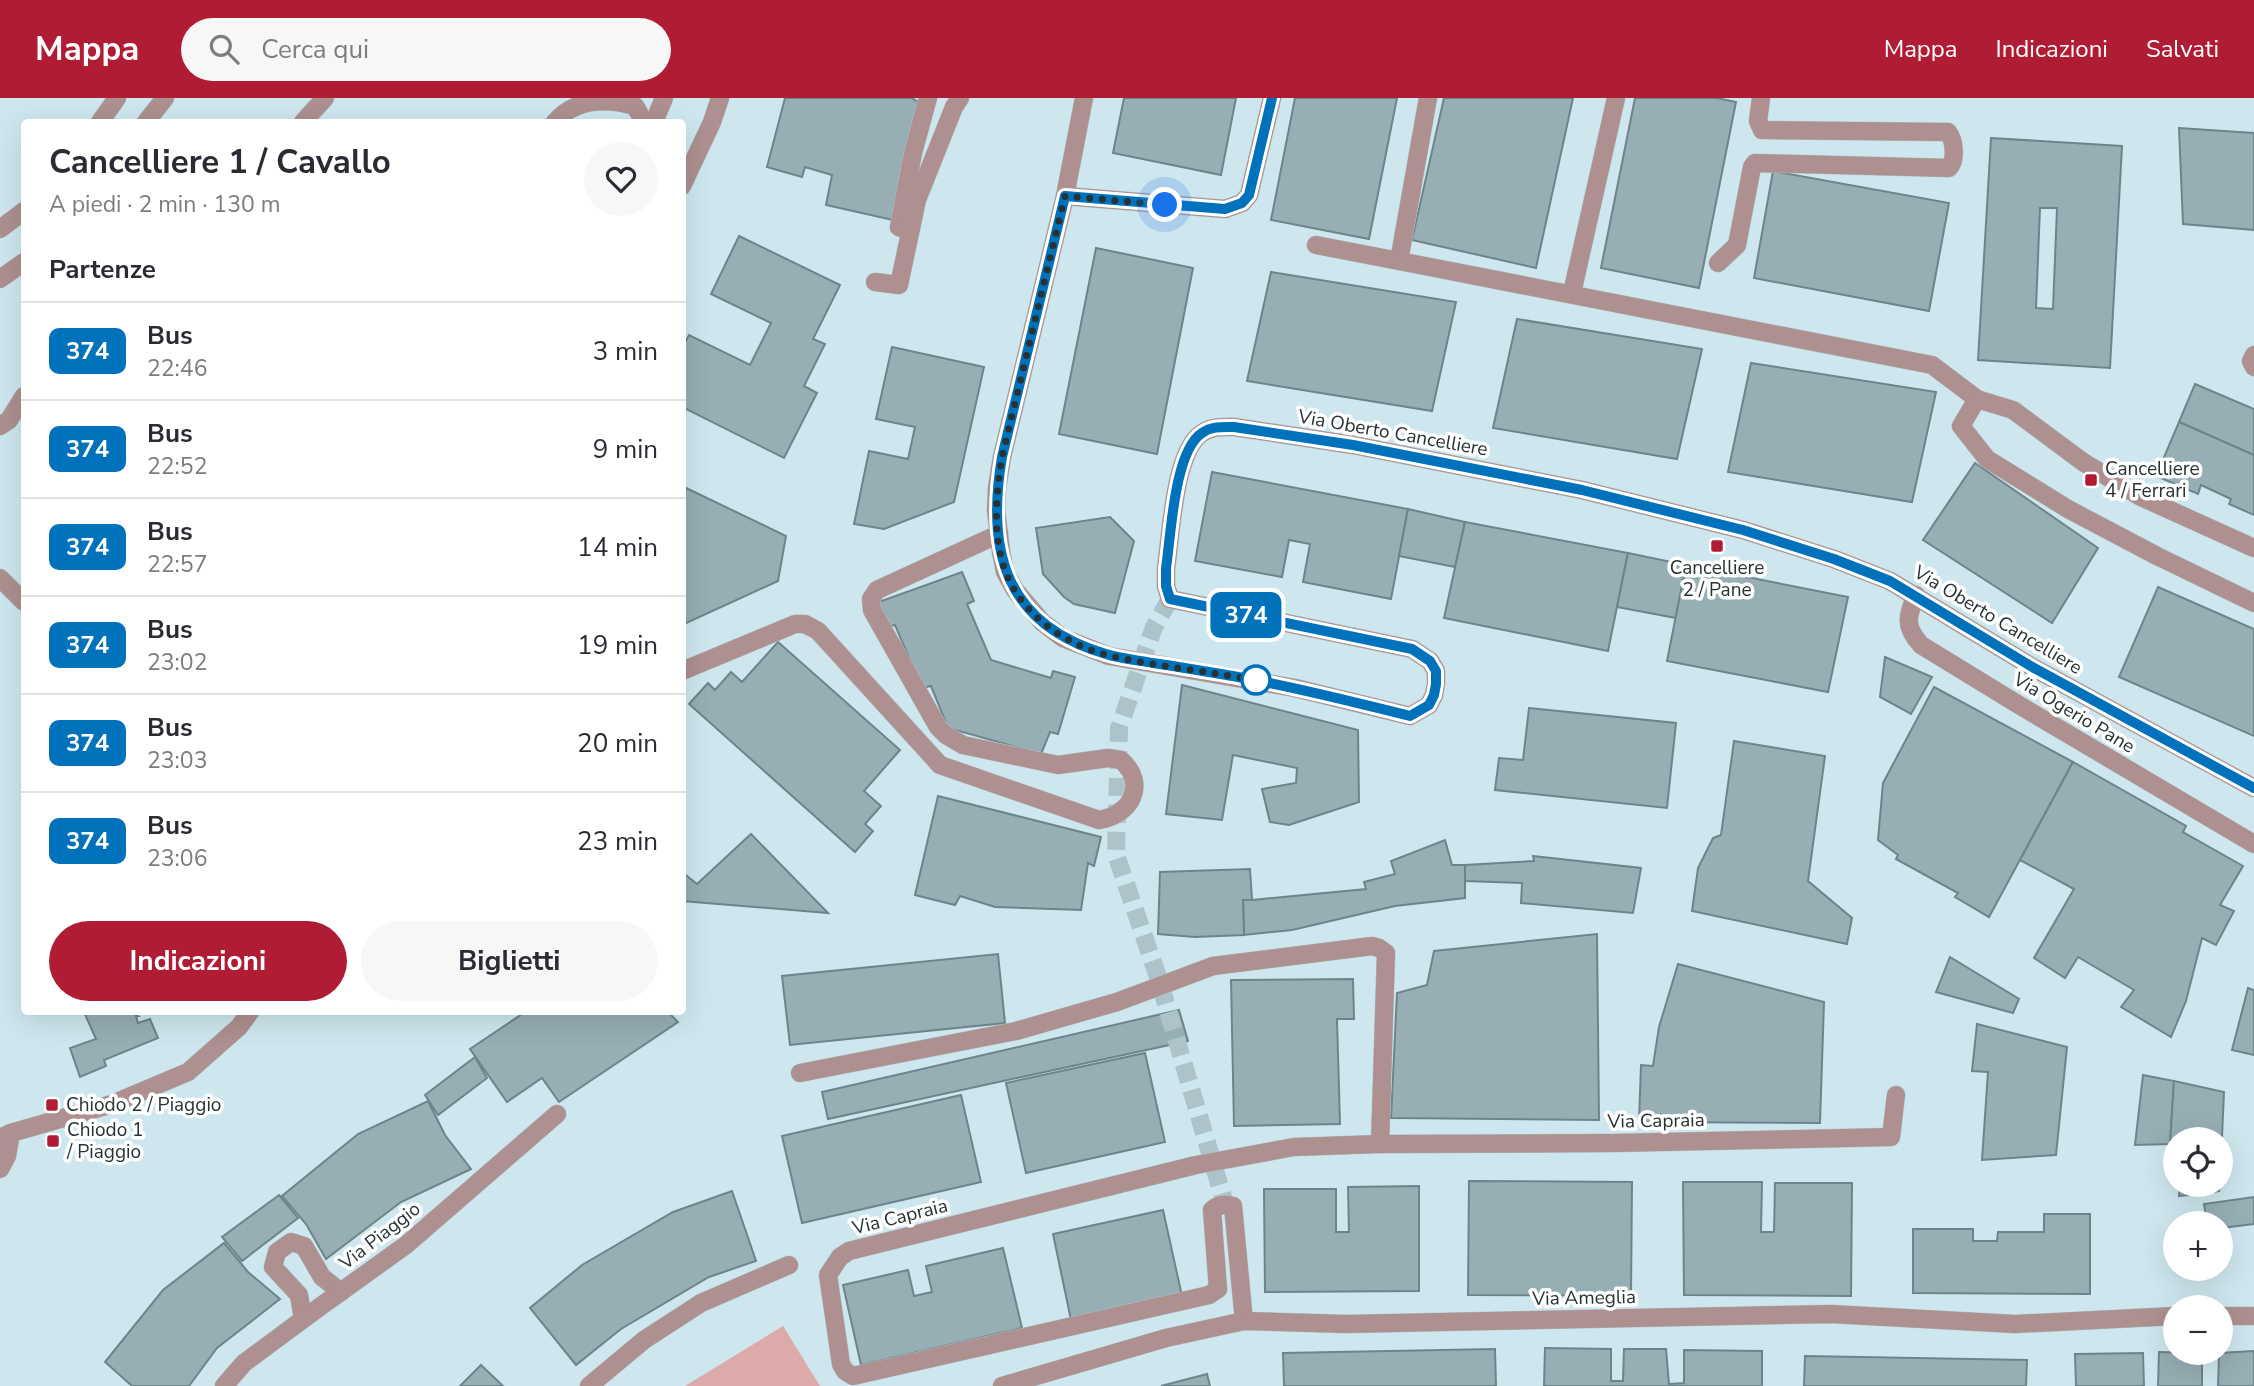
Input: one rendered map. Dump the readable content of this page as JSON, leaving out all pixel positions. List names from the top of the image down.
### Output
{
  "streets": {
    "street": [
      "Via Oberto Cancelliere",
      "Via Ogerio Pane",
      "Via Capraia",
      "Via Piaggio",
      "Via Ameglia"
    ]
  },
  "crossings": [
    ["Via Oberto Cancelliere", "Via Ogerio Pane"],
    ["Via Capraia", "Via Ameglia"]
  ],
  "places": {
    "transit": [
      "Cancelliere 4 / Ferrari",
      "Cancelliere 2 / Pane",
      "Chiodo 2 / Piaggio",
      "Chiodo 1 / Piaggio"
    ]
  },
  "lines": ["bus line 374"],
  "page": {
    "header": "Mappa",
    "search": "Cerca qui",
    "nav": ["Mappa", "Indicazioni", "Salvati"],
    "on_map": "374",
    "heading": [
      ["Cancelliere 1 / Cavallo", "A piedi · 2 min · 130 m"],
      "Partenze"
    ],
    "list": [
      {
        "mark": "374",
        "name": "Bus",
        "note": "22:46",
        "value": "3 min"
      },
      {
        "mark": "374",
        "name": "Bus",
        "note": "22:52",
        "value": "9 min"
      },
      {
        "mark": "374",
        "name": "Bus",
        "note": "22:57",
        "value": "14 min"
      },
      {
        "mark": "374",
        "name": "Bus",
        "note": "23:02",
        "value": "19 min"
      },
      {
        "mark": "374",
        "name": "Bus",
        "note": "23:03",
        "value": "20 min"
      },
      {
        "mark": "374",
        "name": "Bus",
        "note": "23:06",
        "value": "23 min"
      }
    ],
    "buttons": ["Indicazioni", "Biglietti"],
    "map_buttons": ["+", "−"]
  }
}
